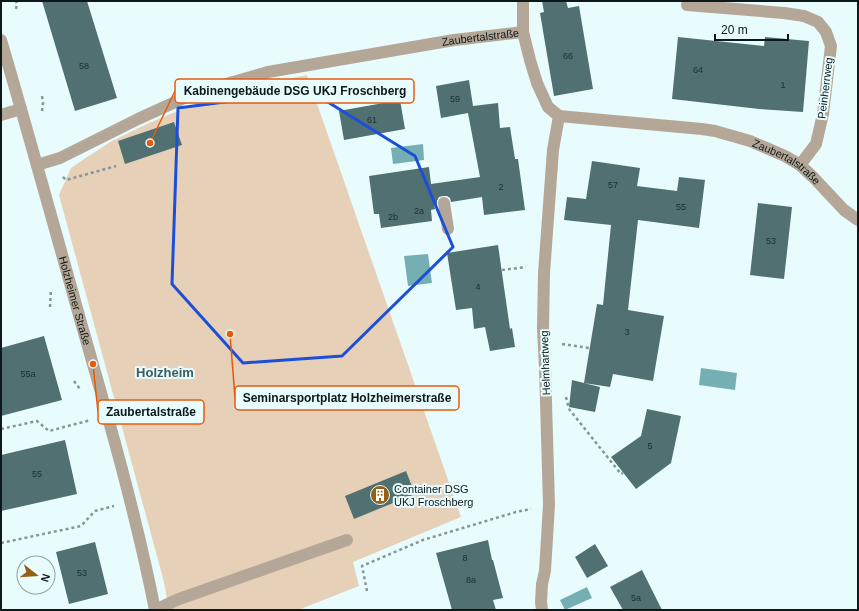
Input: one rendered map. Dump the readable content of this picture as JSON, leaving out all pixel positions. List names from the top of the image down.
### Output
{
  "streets": {
    "street": [
      "Zaubertalstraße",
      "Peinherrweg",
      "Holzheimer Straße",
      "Helmhartweg"
    ]
  },
  "crossings": [
    ["Zaubertalstraße", "Peinherrweg"],
    ["Zaubertalstraße", "Holzheimer Straße"],
    ["Zaubertalstraße", "Helmhartweg"]
  ],
  "districts": ["Holzheim"],
  "places": {
    "other": ["Kabinengebäude DSG UKJ Froschberg", "Seminarsportplatz Holzheimerstraße", "Zaubertalstraße"],
    "building": ["Container DSG UKJ Froschberg"]
  },
  "house_numbers": [
    "66",
    "58",
    "64",
    "1",
    "59",
    "61",
    "57",
    "2",
    "55",
    "2a",
    "2b",
    "53",
    "4",
    "3",
    "55a",
    "5",
    "55",
    "8",
    "53",
    "8a",
    "5a"
  ],
  "scale_bar": "20 m",
  "north": "right"
}
